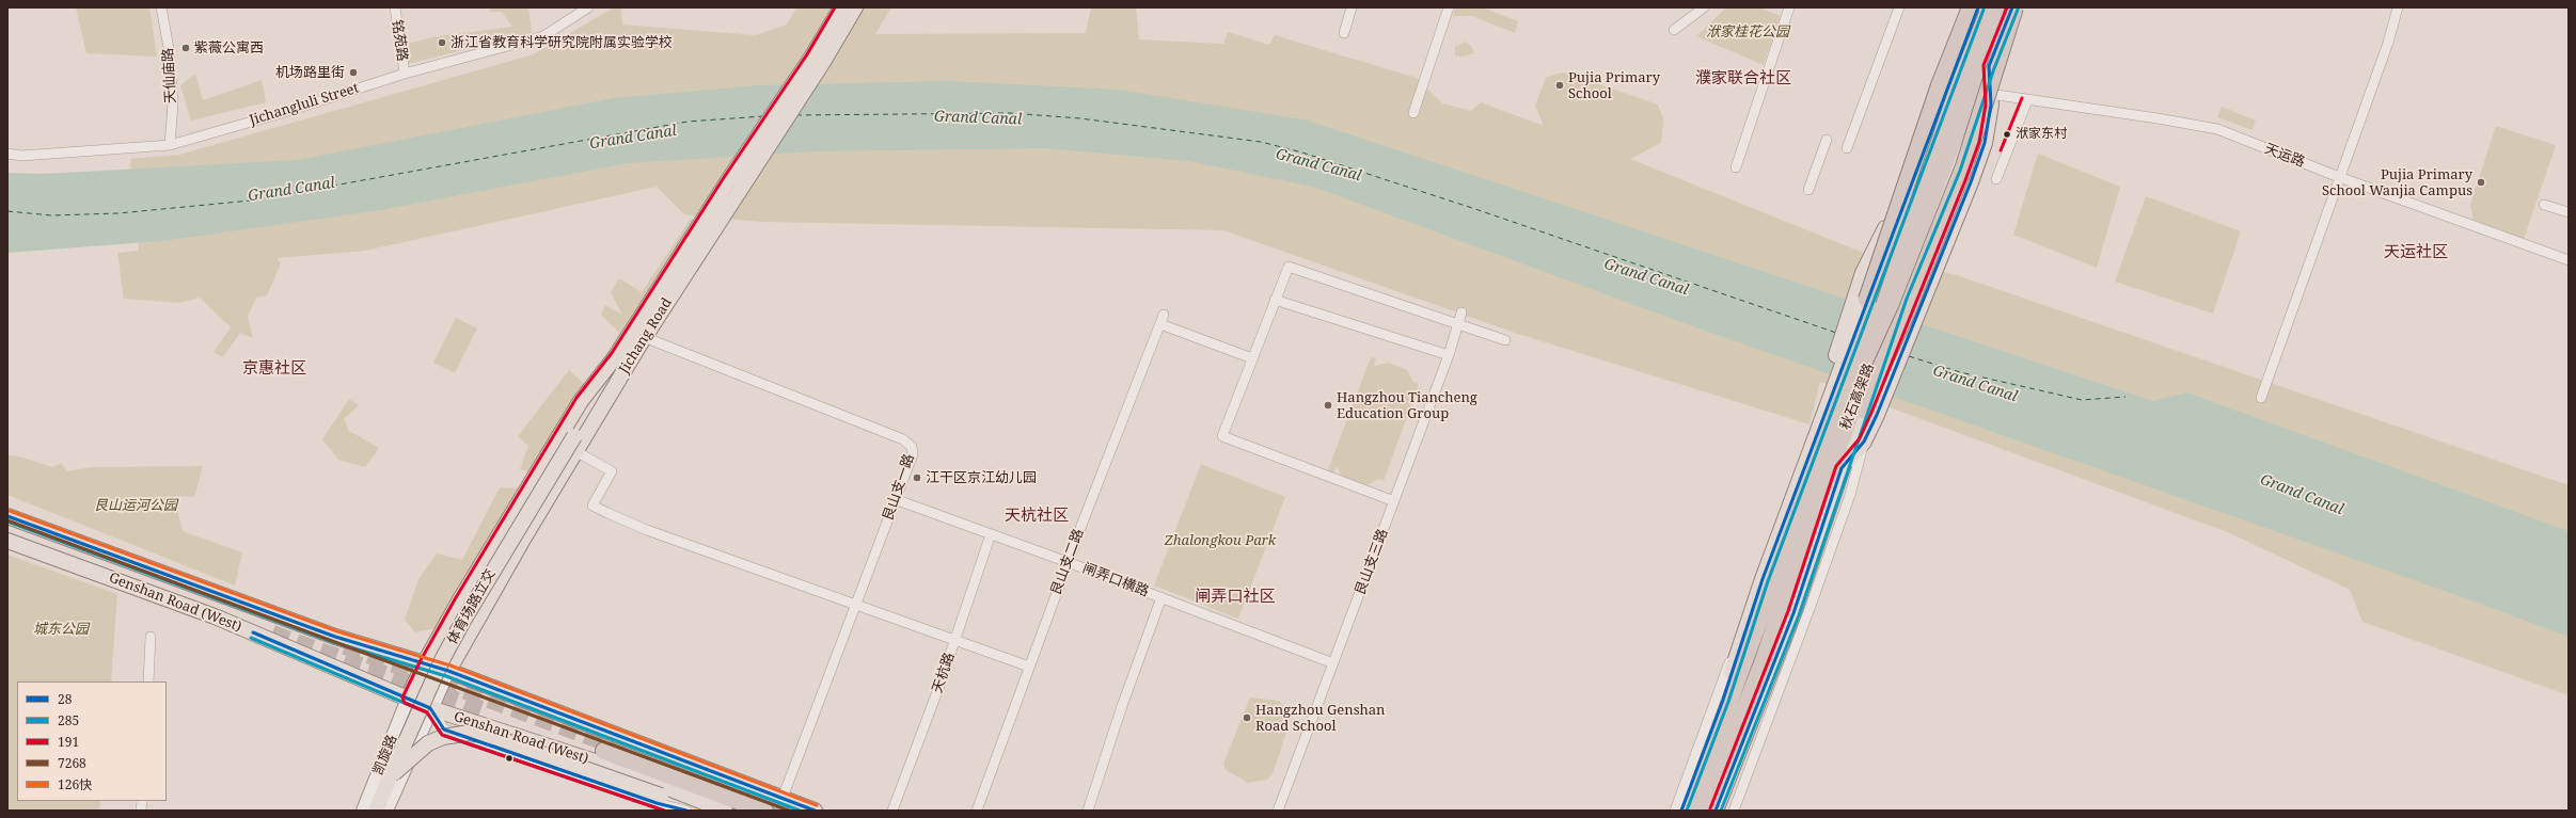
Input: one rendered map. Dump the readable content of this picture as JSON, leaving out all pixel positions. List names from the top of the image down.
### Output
{
  "streets": {
    "highway": ["秋石高架路"],
    "main road": [
      "Jichang Road",
      "Genshan Road (West)",
      "体育场路立交",
      "凯旋路"
    ],
    "street": [
      "铭苑路",
      "天仙庙路",
      "Jichangluli Street",
      "天运路",
      "艮山支一路",
      "艮山支二路",
      "艮山支三路",
      "闸弄口横路",
      "天杭路"
    ]
  },
  "crossings": [
    ["铭苑路", "Jichangluli Street"],
    ["天仙庙路", "Jichangluli Street"],
    ["Jichang Road", "艮山支一路"],
    ["Jichang Road", "体育场路立交"],
    ["艮山支一路", "闸弄口横路"],
    ["艮山支一路", "Genshan Road (West)"],
    ["艮山支一路", "体育场路立交"],
    ["艮山支二路", "闸弄口横路"],
    ["艮山支三路", "闸弄口横路"],
    ["闸弄口横路", "天杭路"],
    ["Genshan Road (West)", "凯旋路"]
  ],
  "districts": [
    "濮家联合社区",
    "天运社区",
    "京惠社区",
    "天杭社区",
    "闸弄口社区"
  ],
  "water": ["Grand Canal"],
  "parks": [
    "洑家桂花公园",
    "艮山运河公园",
    "Zhalongkou Park",
    "城东公园"
  ],
  "places": [
    "浙江省教育科学研究院附属实验学校",
    "紫薇公寓西",
    "机场路里街",
    "Pujia Primary School",
    "洑家东村",
    "Pujia Primary School Wanjia Campus",
    "Hangzhou Tiancheng Education Group",
    "江干区京江幼儿园",
    "Hangzhou Genshan Road School"
  ],
  "lines": [
    "transit line 28",
    "transit line 191",
    "transit line 285",
    "transit line 126快",
    "transit line 7268"
  ],
  "legend": [
    "28",
    "285",
    "191",
    "7268",
    "126快"
  ]
}
